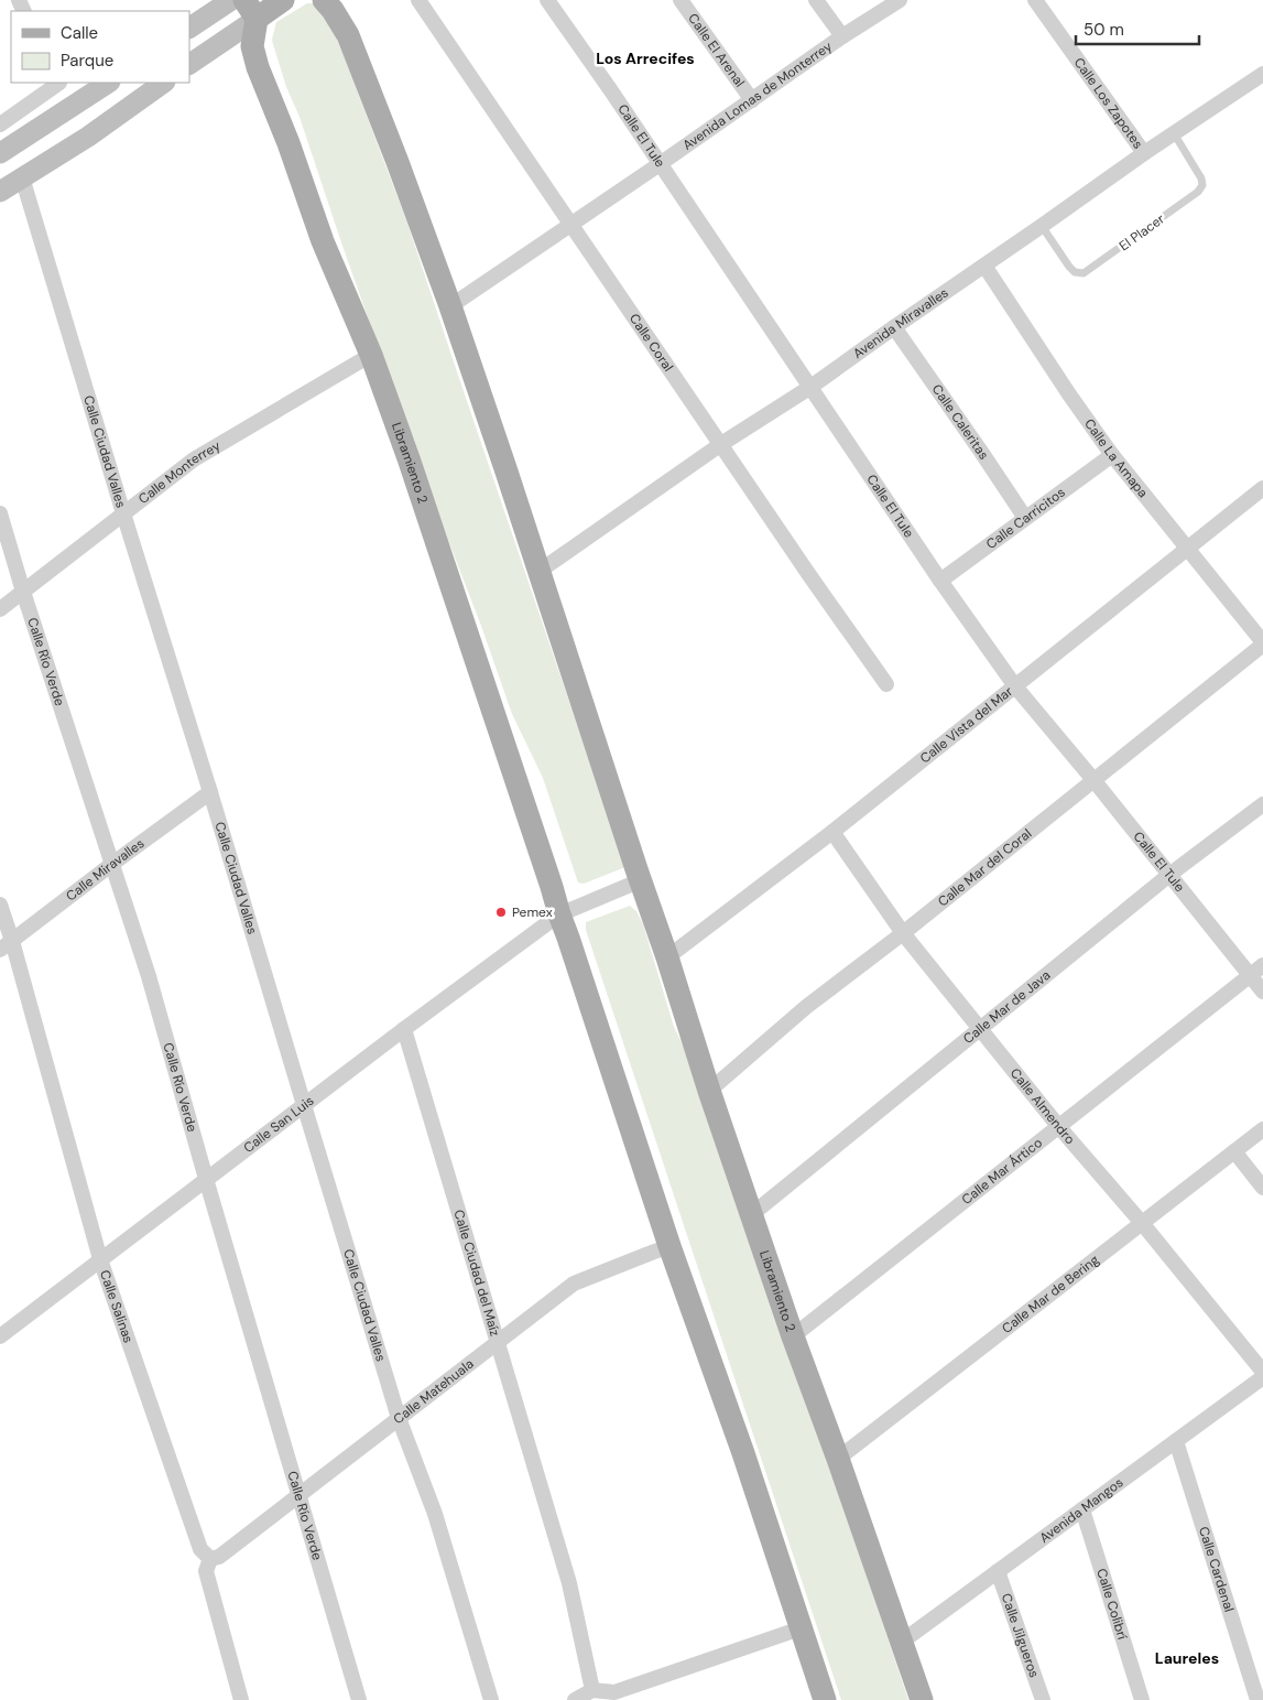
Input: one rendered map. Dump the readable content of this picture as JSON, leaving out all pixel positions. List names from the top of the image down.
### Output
{
  "streets": {
    "main road": ["Libramiento 2"],
    "street": [
      "Calle El Arenal",
      "Avenida Lomas de Monterrey",
      "Calle Los Zapotes",
      "Calle El Tule",
      "Avenida Miravalles",
      "Calle Coral",
      "Calle Caleritas",
      "Calle Ciudad Valles",
      "Calle La Amapa",
      "Calle Monterrey",
      "Calle Carricitos",
      "Calle Río Verde",
      "Calle Vista del Mar",
      "Calle Mar del Coral",
      "Calle Miravalles",
      "Calle Mar de Java",
      "Calle Almendro",
      "Calle San Luis",
      "Calle Mar Ártico",
      "Calle Ciudad del Maíz",
      "Calle Mar de Bering",
      "Calle Salinas",
      "Calle Matehuala",
      "Avenida Mangos",
      "Calle Cardenal",
      "Calle Colibrí",
      "Calle Jilgueros"
    ],
    "lane": ["El Placer"]
  },
  "crossings": [
    ["Calle El Arenal", "Avenida Lomas de Monterrey"],
    ["Avenida Lomas de Monterrey", "Calle El Tule"],
    ["Avenida Lomas de Monterrey", "Calle Coral"],
    ["Avenida Lomas de Monterrey", "Libramiento 2"],
    ["Calle Los Zapotes", "Avenida Miravalles"],
    ["Calle El Tule", "Avenida Miravalles"],
    ["Calle El Tule", "Calle Carricitos"],
    ["Calle El Tule", "Calle Vista del Mar"],
    ["Calle El Tule", "Calle Mar del Coral"],
    ["Calle El Tule", "Calle Mar de Java"],
    ["Calle El Tule", "Calle Mar Ártico"],
    ["El Placer", "Avenida Miravalles"],
    ["Avenida Miravalles", "Calle Coral"],
    ["Avenida Miravalles", "Calle Caleritas"],
    ["Avenida Miravalles", "Calle La Amapa"],
    ["Avenida Miravalles", "Libramiento 2"],
    ["Calle Caleritas", "Calle Carricitos"],
    ["Calle Ciudad Valles", "Calle Monterrey"],
    ["Calle Ciudad Valles", "Calle Miravalles"],
    ["Calle Ciudad Valles", "Calle San Luis"],
    ["Calle Ciudad Valles", "Calle Matehuala"],
    ["Calle La Amapa", "Calle Carricitos"],
    ["Calle La Amapa", "Calle Vista del Mar"],
    ["Calle La Amapa", "Calle Mar del Coral"],
    ["Libramiento 2", "Calle Monterrey"],
    ["Libramiento 2", "Calle Vista del Mar"],
    ["Libramiento 2", "Calle Mar del Coral"],
    ["Libramiento 2", "Calle Mar de Java"],
    ["Libramiento 2", "Calle San Luis"],
    ["Libramiento 2", "Calle Mar Ártico"],
    ["Libramiento 2", "Calle Mar de Bering"],
    ["Libramiento 2", "Calle Matehuala"],
    ["Libramiento 2", "Avenida Mangos"],
    ["Calle Monterrey", "Calle Río Verde"],
    ["Calle Río Verde", "Calle Miravalles"],
    ["Calle Río Verde", "Calle San Luis"],
    ["Calle Río Verde", "Calle Matehuala"],
    ["Calle Vista del Mar", "Calle Almendro"],
    ["Calle Mar del Coral", "Calle Almendro"],
    ["Calle Miravalles", "Calle Salinas"],
    ["Calle Mar de Java", "Calle Almendro"],
    ["Calle Almendro", "Calle Mar Ártico"],
    ["Calle Almendro", "Calle Mar de Bering"],
    ["Calle San Luis", "Calle Ciudad del Maíz"],
    ["Calle San Luis", "Calle Salinas"],
    ["Calle Ciudad del Maíz", "Calle Matehuala"],
    ["Calle Salinas", "Calle Matehuala"],
    ["Avenida Mangos", "Calle Cardenal"],
    ["Avenida Mangos", "Calle Colibrí"],
    ["Avenida Mangos", "Calle Jilgueros"]
  ],
  "districts": ["Los Arrecifes", "Laureles"],
  "places": ["Pemex"],
  "legend": ["Calle", "Parque"],
  "scale_bar": "50 m"
}
